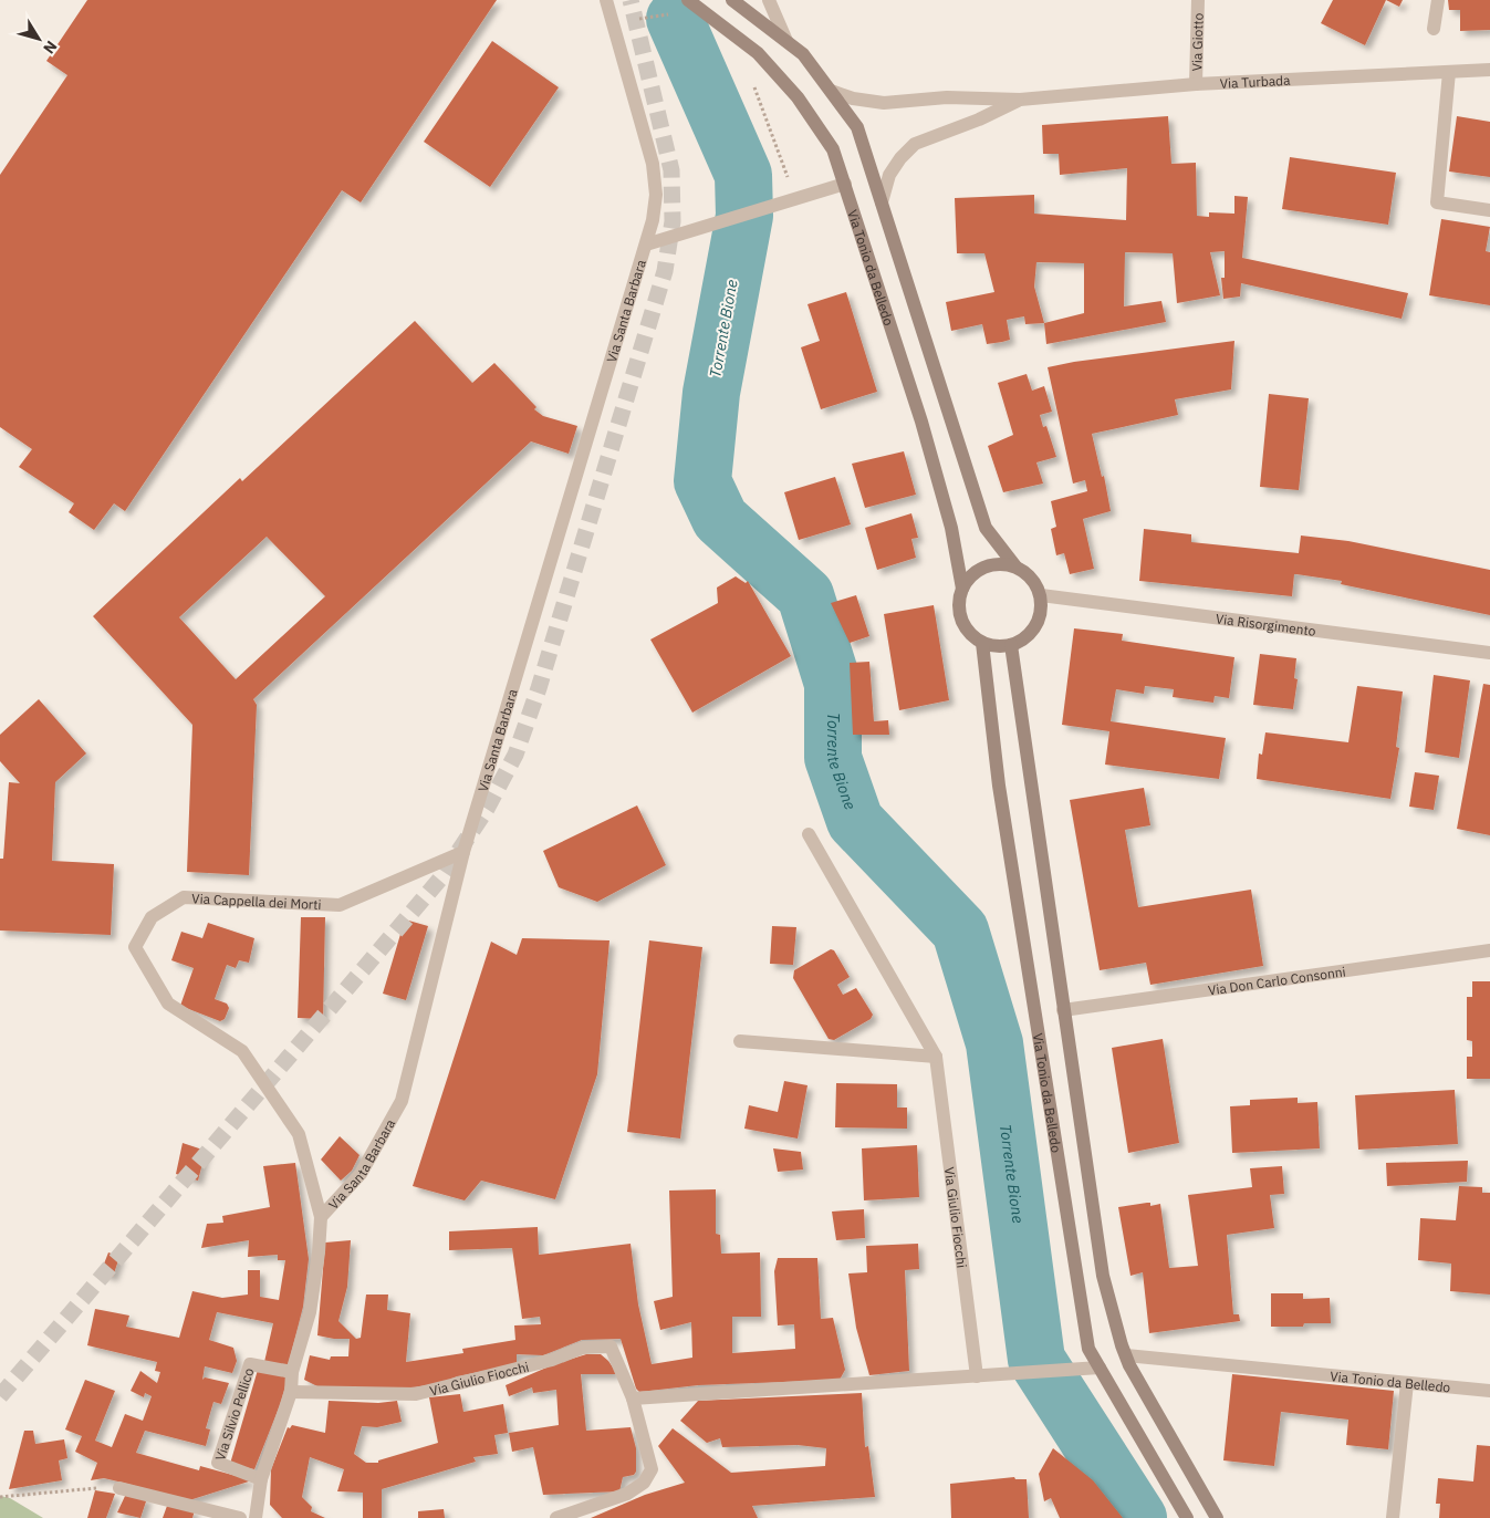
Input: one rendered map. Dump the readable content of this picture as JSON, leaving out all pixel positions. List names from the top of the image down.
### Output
{
  "streets": {
    "main road": ["Via Tonio da Belledo"],
    "street": [
      "Via Giotto",
      "Via Turbada",
      "Via Santa Barbara",
      "Via Risorgimento",
      "Via Cappella dei Morti",
      "Via Don Carlo Consonni",
      "Via Giulio Fiocchi",
      "Via Silvio Pellico"
    ]
  },
  "crossings": [
    ["Via Giotto", "Via Turbada"],
    ["Via Turbada", "Via Tonio da Belledo"],
    ["Via Tonio da Belledo", "Via Santa Barbara"],
    ["Via Tonio da Belledo", "Via Risorgimento"],
    ["Via Tonio da Belledo", "Via Don Carlo Consonni"],
    ["Via Santa Barbara", "Via Cappella dei Morti"]
  ],
  "water": ["Torrente Bione"],
  "north": "bottom right"
}
